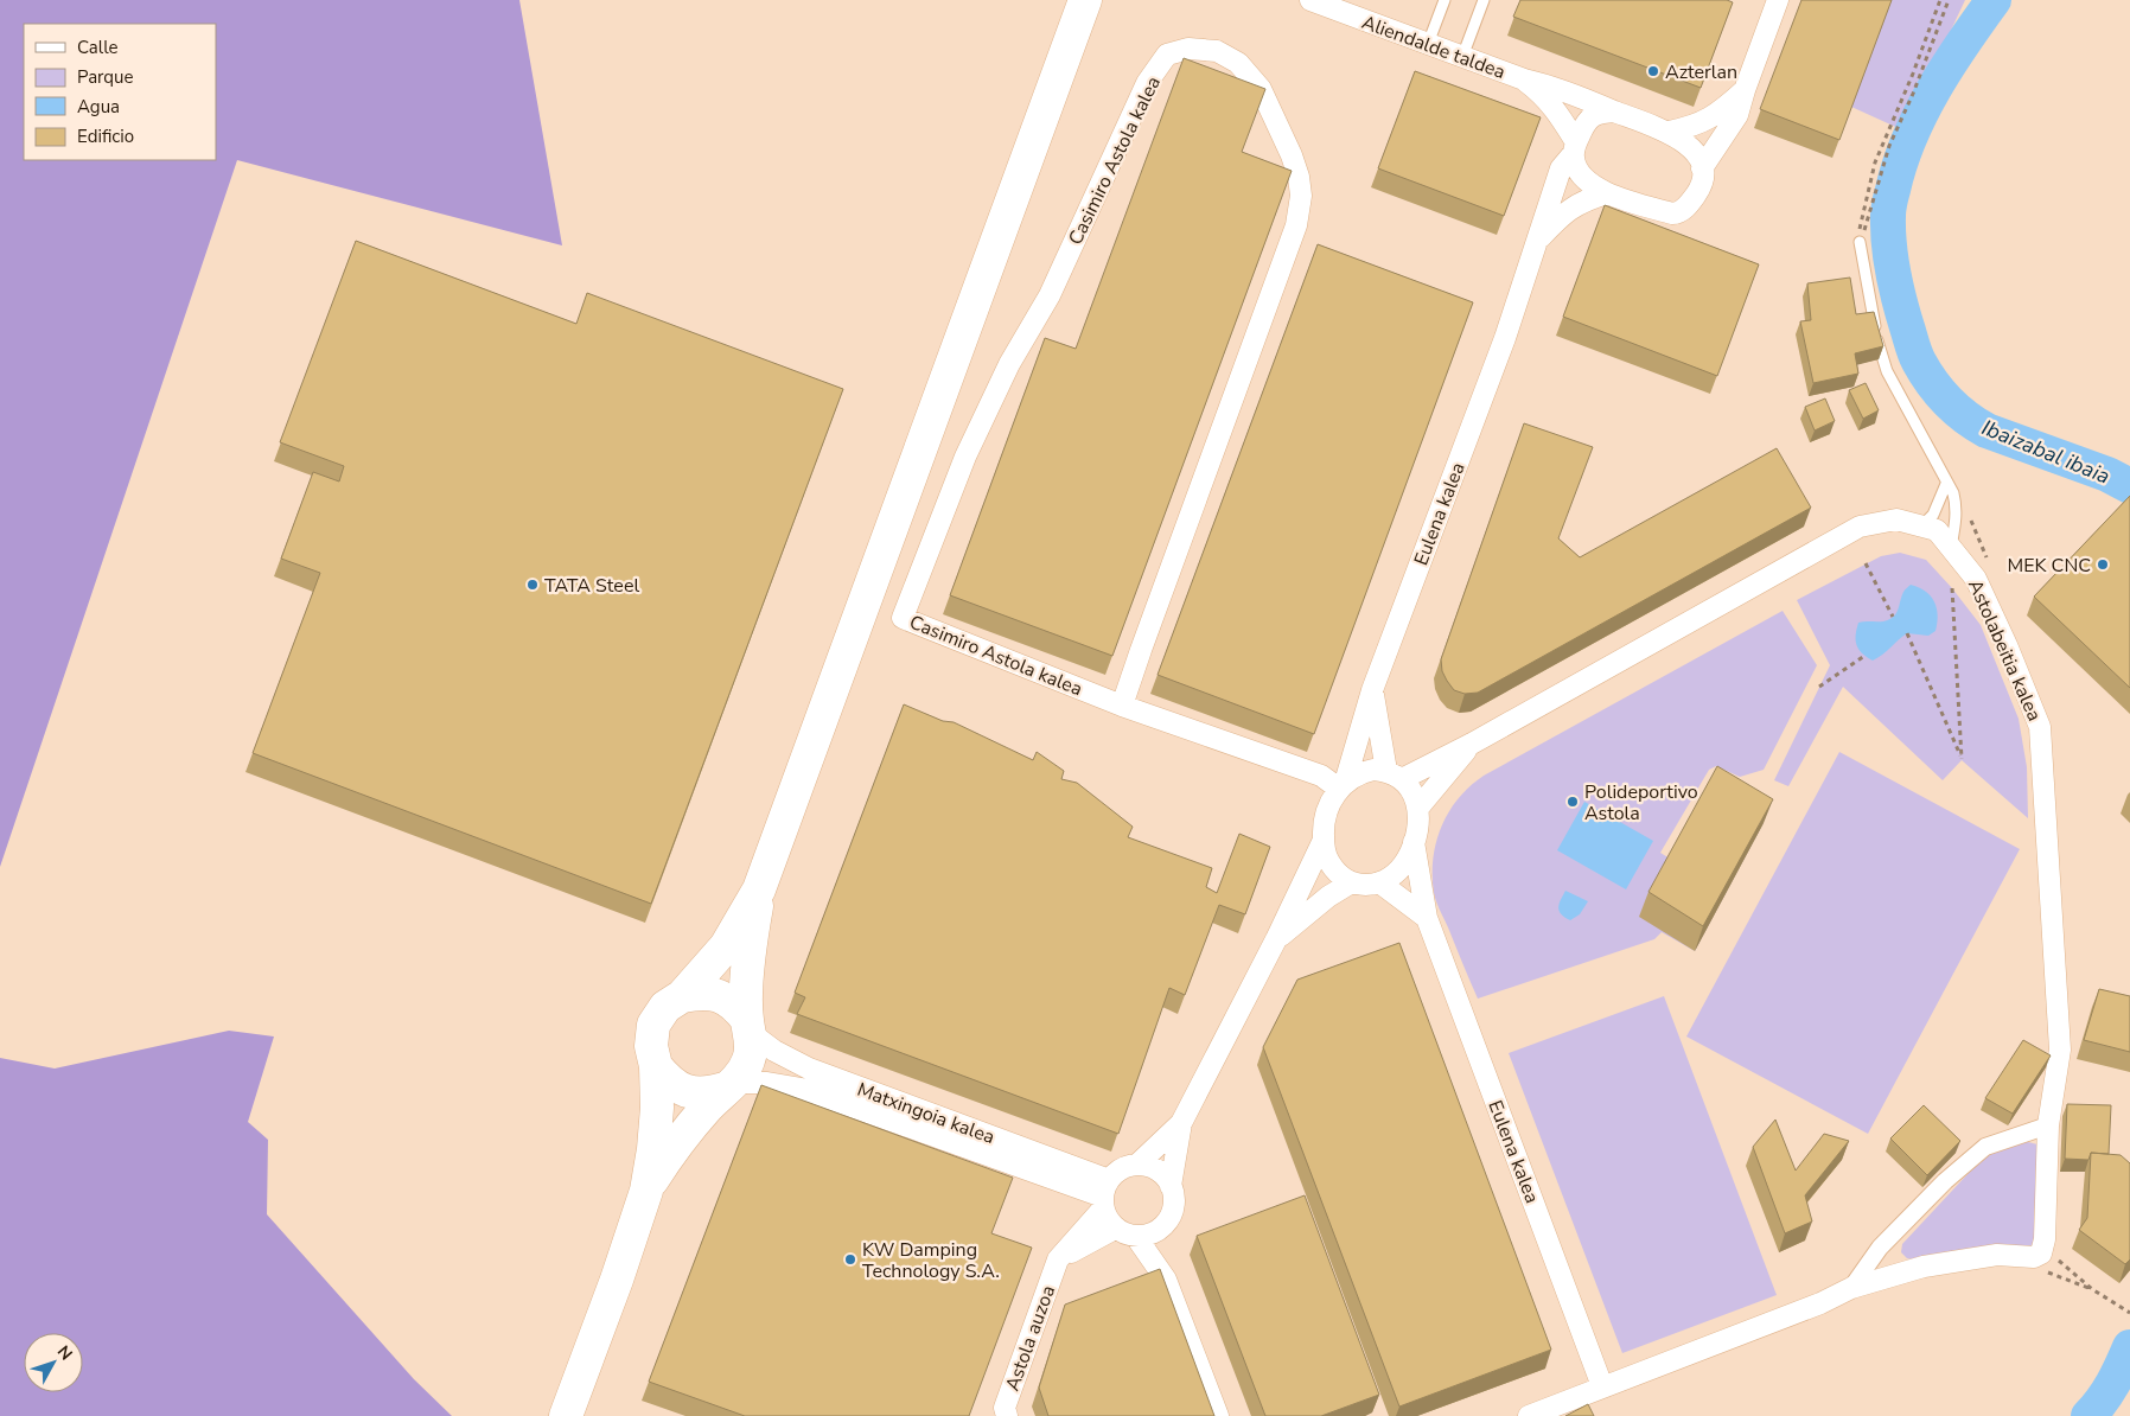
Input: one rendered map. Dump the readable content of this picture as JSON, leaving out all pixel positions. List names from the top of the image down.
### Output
{
  "streets": {
    "street": [
      "Aliendalde taldea",
      "Casimiro Astola kalea",
      "Eulena kalea",
      "Astolabeitia kalea",
      "Matxingoia kalea",
      "Astola auzoa"
    ]
  },
  "crossings": [
    ["Casimiro Astola kalea", "Eulena kalea"],
    ["Casimiro Astola kalea", "Astolabeitia kalea"],
    ["Eulena kalea", "Astolabeitia kalea"],
    ["Matxingoia kalea", "Astola auzoa"]
  ],
  "water": ["Ibaizabal ibaia"],
  "places": [
    "Azterlan",
    "MEK CNC",
    "TATA Steel",
    "Polideportivo Astola",
    "KW Damping Technology S.A."
  ],
  "legend": [
    "Calle",
    "Parque",
    "Agua",
    "Edificio"
  ],
  "north": "top right"
}
